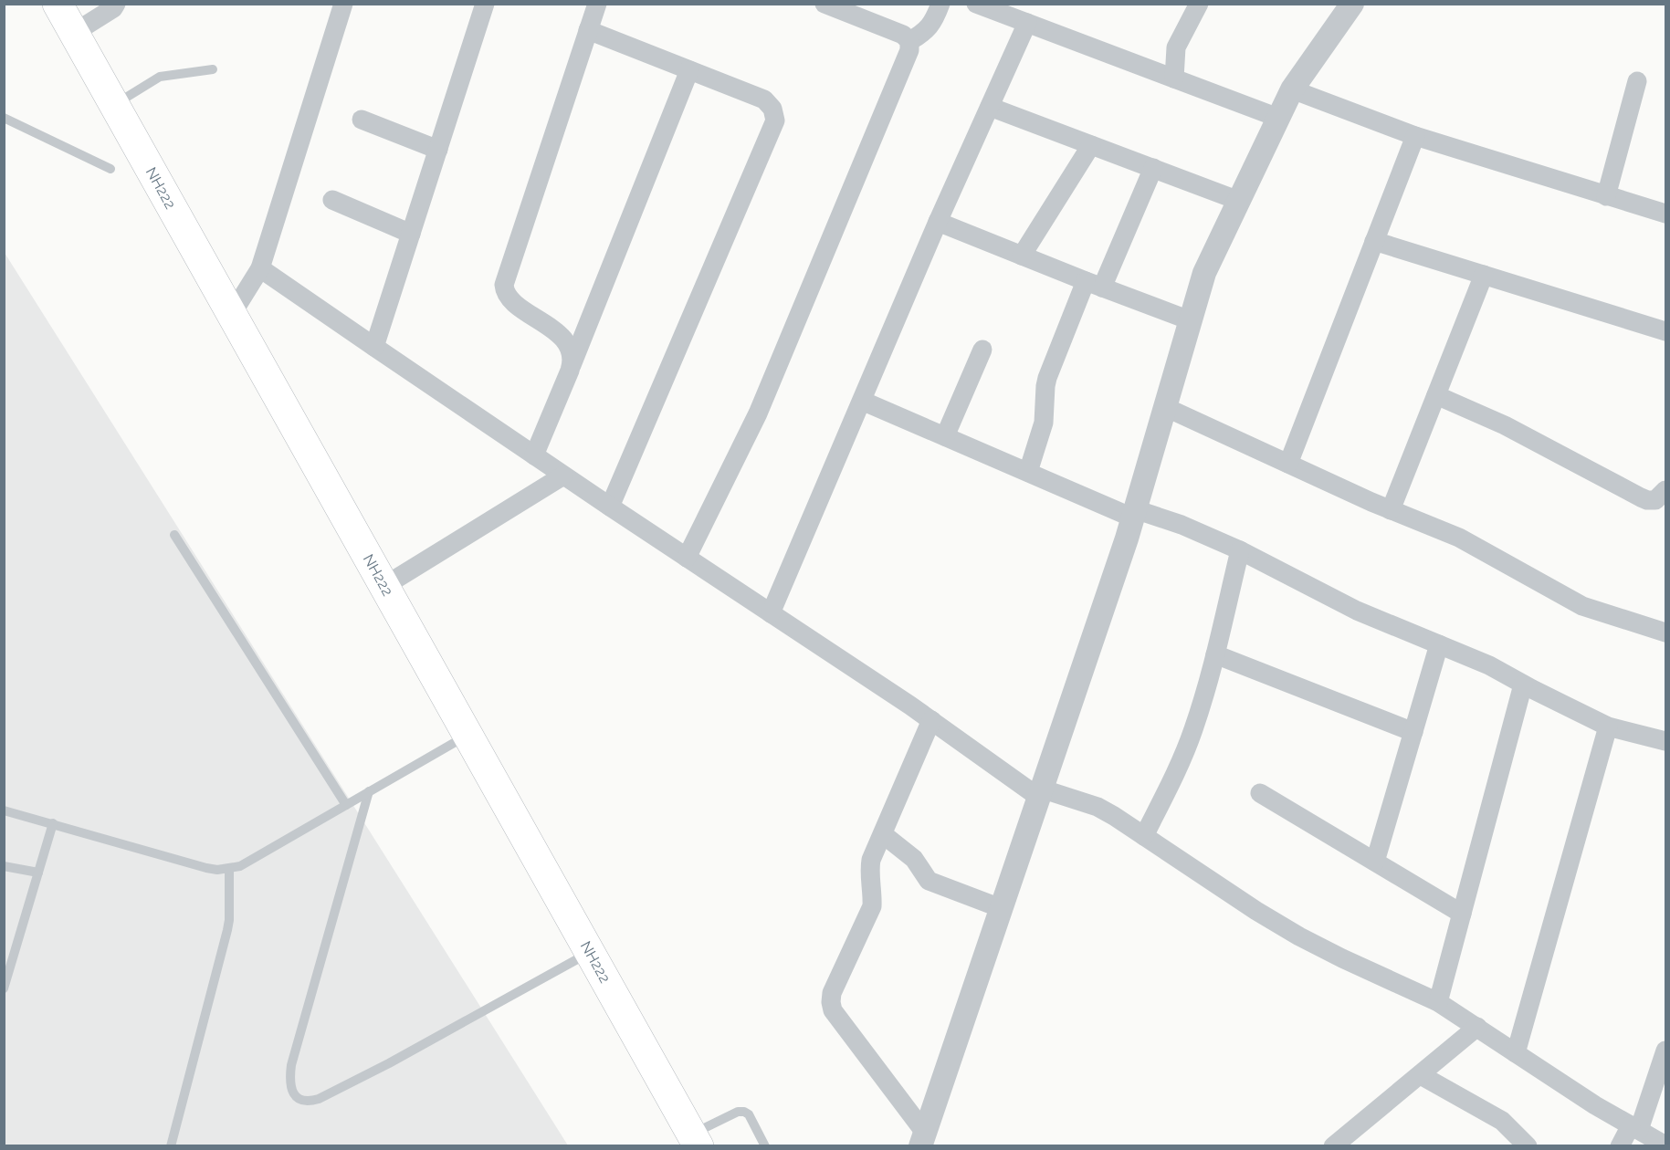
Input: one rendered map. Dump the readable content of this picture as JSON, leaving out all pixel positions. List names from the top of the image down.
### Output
{
  "streets": {
    "main road": ["NH222"]
  }
}
